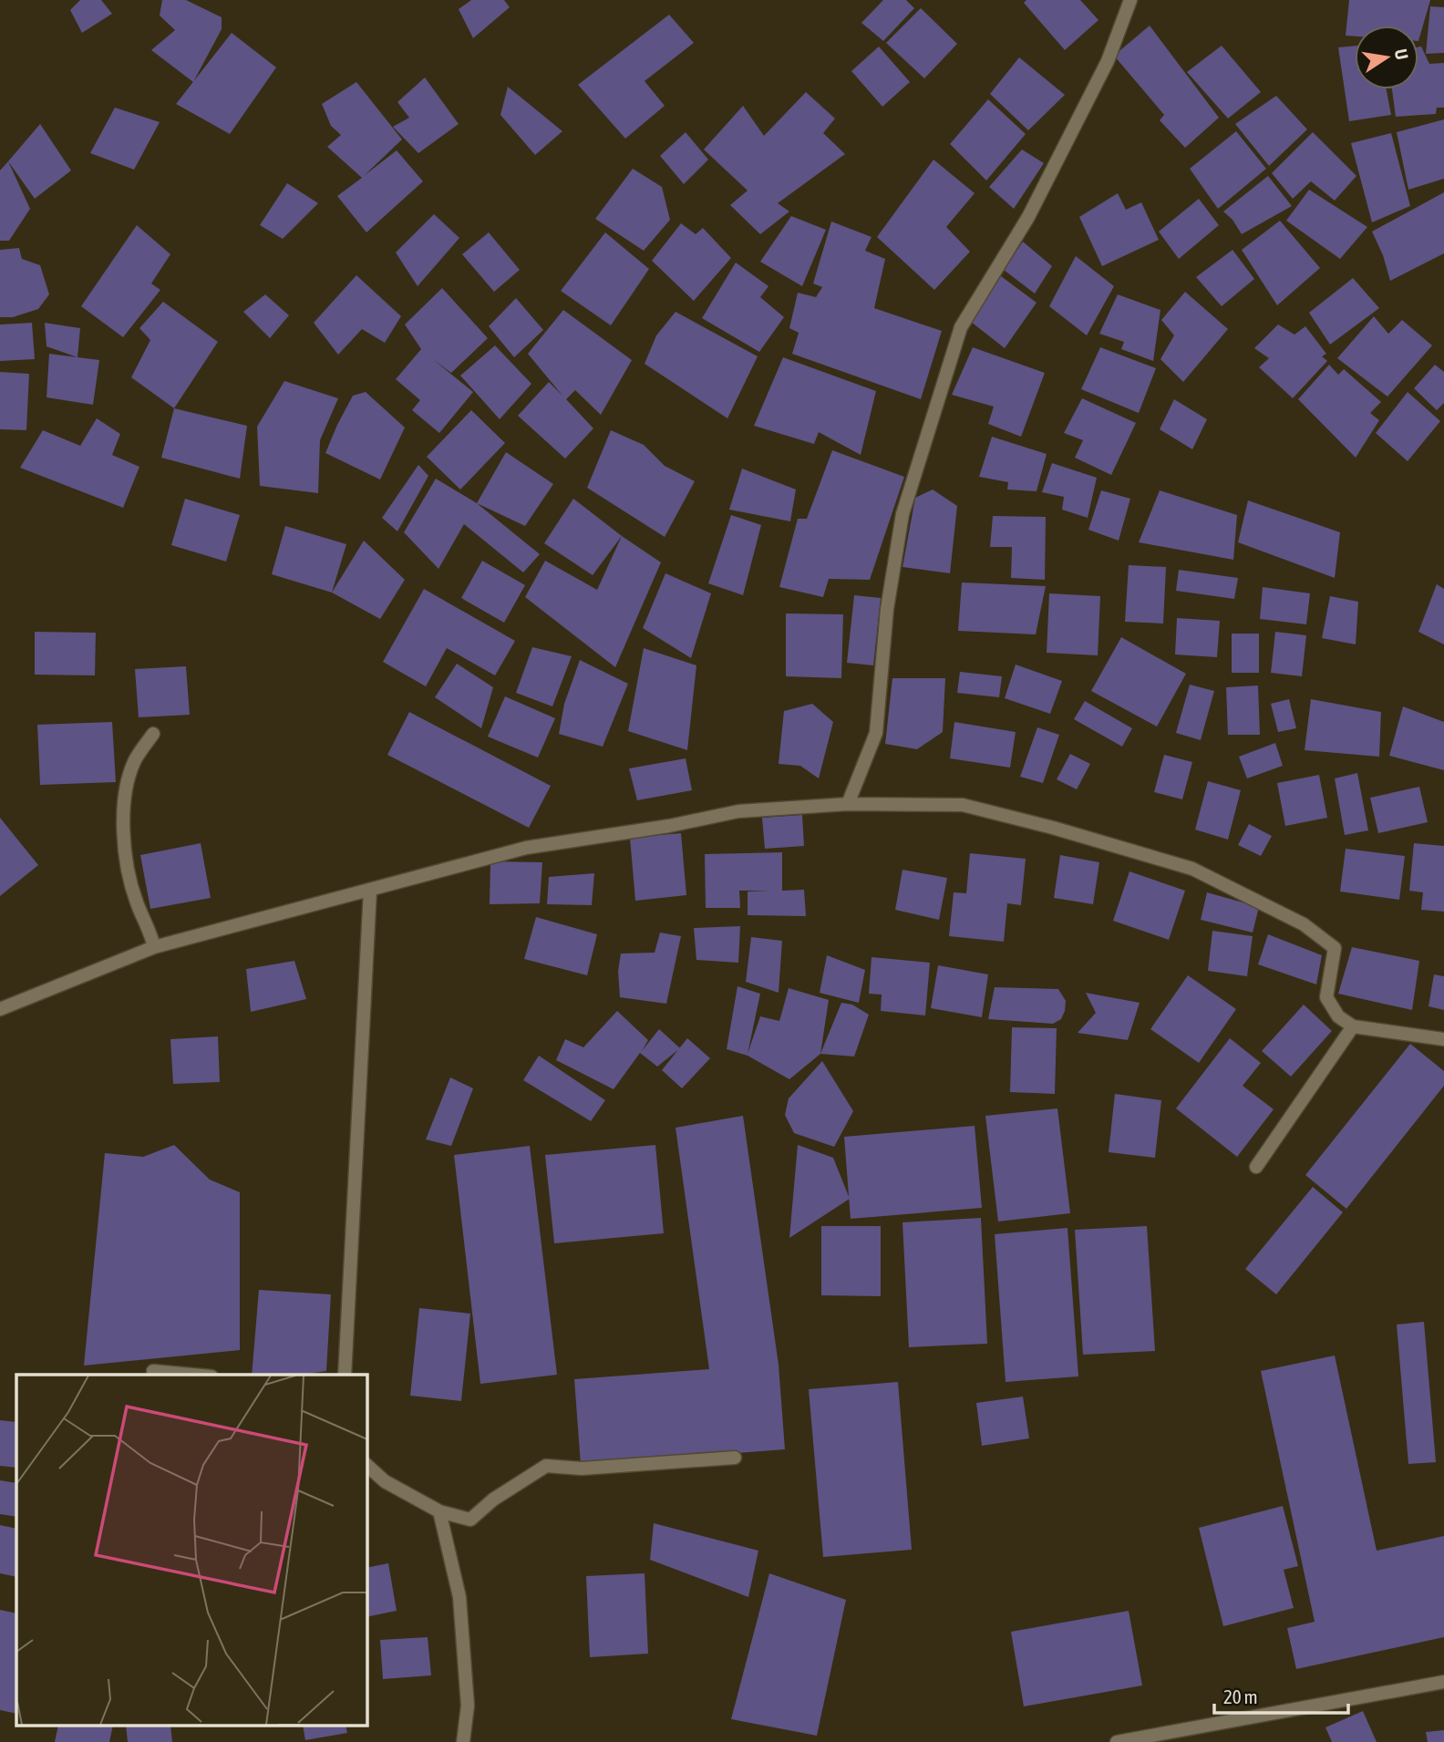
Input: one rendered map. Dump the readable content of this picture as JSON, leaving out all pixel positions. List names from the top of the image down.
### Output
{
  "scale_bar": "20 m",
  "north": "right"
}
